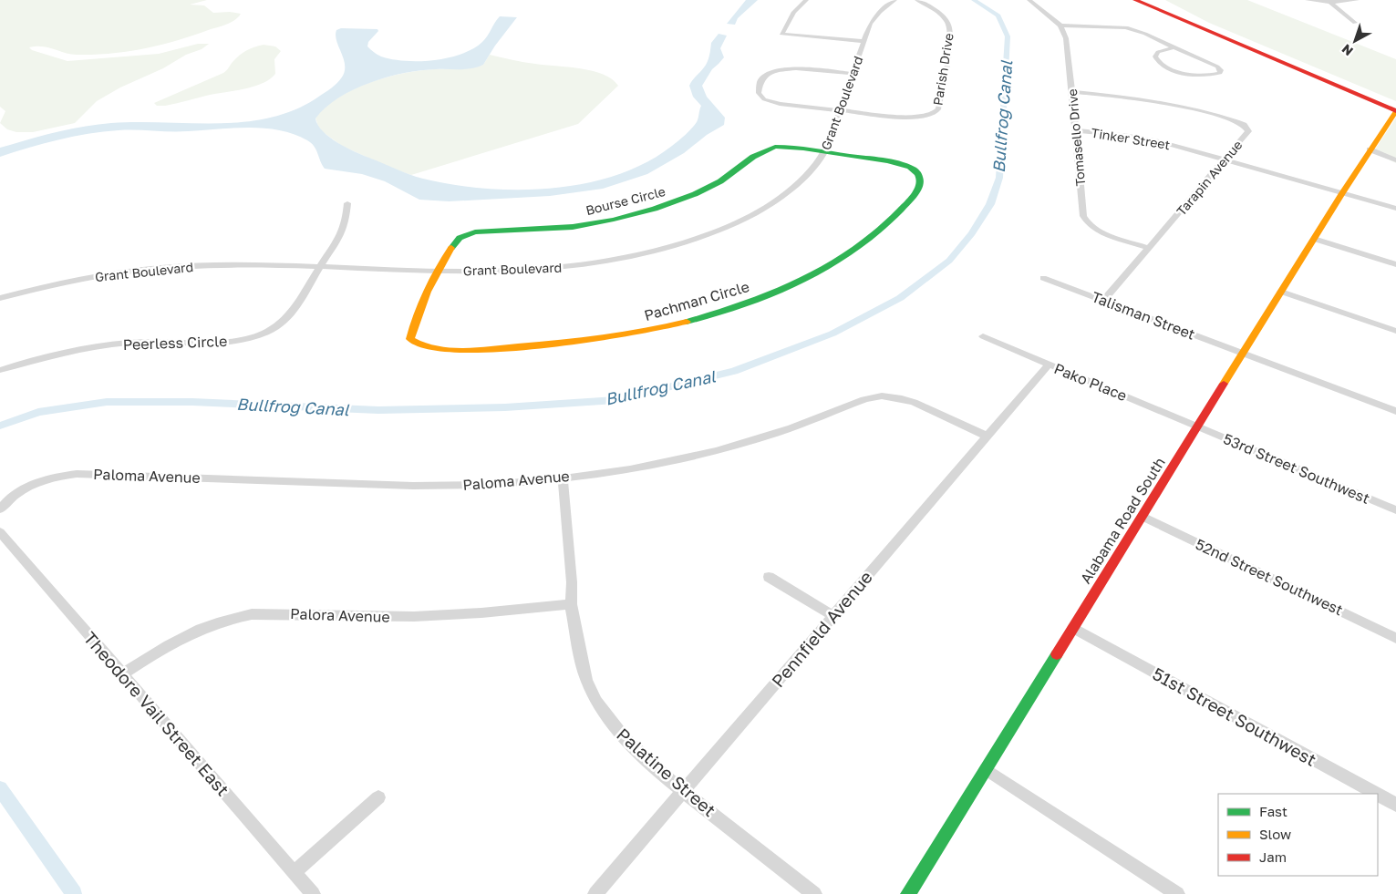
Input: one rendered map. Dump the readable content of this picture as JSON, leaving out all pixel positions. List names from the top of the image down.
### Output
{
  "streets": {
    "main road": ["Bourse Circle", "Pachman Circle", "Alabama Road South"],
    "street": [
      "Parish Drive",
      "Grant Boulevard",
      "Tomasello Drive",
      "Tinker Street",
      "Tarapin Avenue",
      "Talisman Street",
      "Peerless Circle",
      "Pako Place",
      "53rd Street Southwest",
      "Paloma Avenue",
      "52nd Street Southwest",
      "Palora Avenue",
      "Pennfield Avenue",
      "Theodore Vail Street East",
      "51st Street Southwest",
      "Palatine Street"
    ]
  },
  "crossings": [
    ["Parish Drive", "Grant Boulevard"],
    ["Grant Boulevard", "Bourse Circle"],
    ["Grant Boulevard", "Pachman Circle"],
    ["Grant Boulevard", "Peerless Circle"],
    ["Tomasello Drive", "Tinker Street"],
    ["Tomasello Drive", "Tarapin Avenue"],
    ["Tinker Street", "Tarapin Avenue"],
    ["Tinker Street", "Alabama Road South"],
    ["Tarapin Avenue", "Talisman Street"],
    ["Bourse Circle", "Pachman Circle"],
    ["Talisman Street", "Alabama Road South"],
    ["Pako Place", "53rd Street Southwest"],
    ["Pako Place", "Alabama Road South"],
    ["Pako Place", "Pennfield Avenue"],
    ["53rd Street Southwest", "Alabama Road South"],
    ["Paloma Avenue", "Pennfield Avenue"],
    ["Paloma Avenue", "Palatine Street"],
    ["Alabama Road South", "52nd Street Southwest"],
    ["Alabama Road South", "51st Street Southwest"],
    ["Palora Avenue", "Theodore Vail Street East"],
    ["Palora Avenue", "Palatine Street"],
    ["Pennfield Avenue", "Palatine Street"]
  ],
  "water": ["Bullfrog Canal"],
  "legend": ["Fast", "Slow", "Jam"],
  "north": "bottom left"
}
